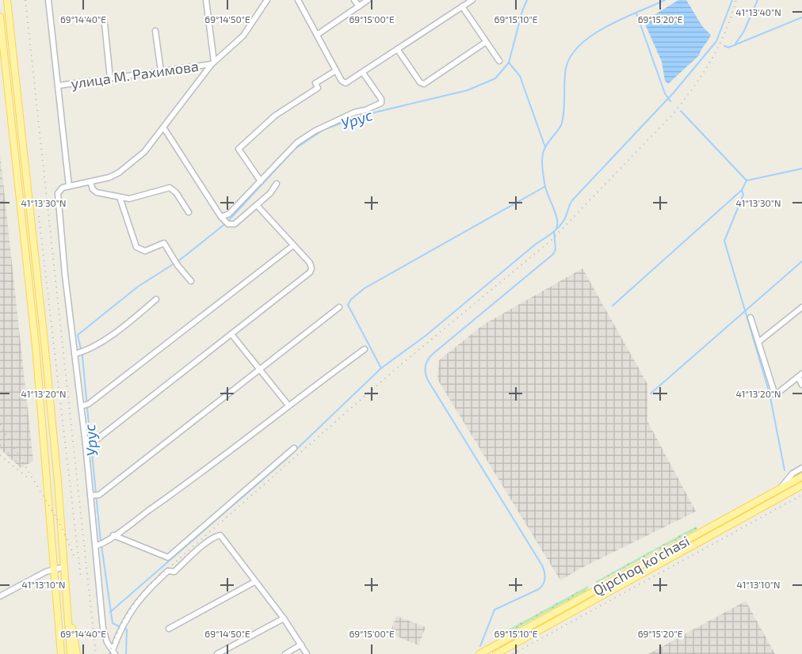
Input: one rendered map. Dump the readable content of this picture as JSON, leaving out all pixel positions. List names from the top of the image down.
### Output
{
  "streets": {
    "main road": ["Qipchoq ko'chasi"],
    "street": ["улица М. Рахимова"]
  },
  "water": ["Урус"],
  "coordinates": [
    "41°13'40\"N",
    "69°14'40\"E",
    "69°14'50\"E",
    "69°15'00\"E",
    "69°15'10\"E",
    "69°15'20\"E",
    "41°13'30\"N",
    "41°13'20\"N",
    "41°13'10\"N"
  ]
}
